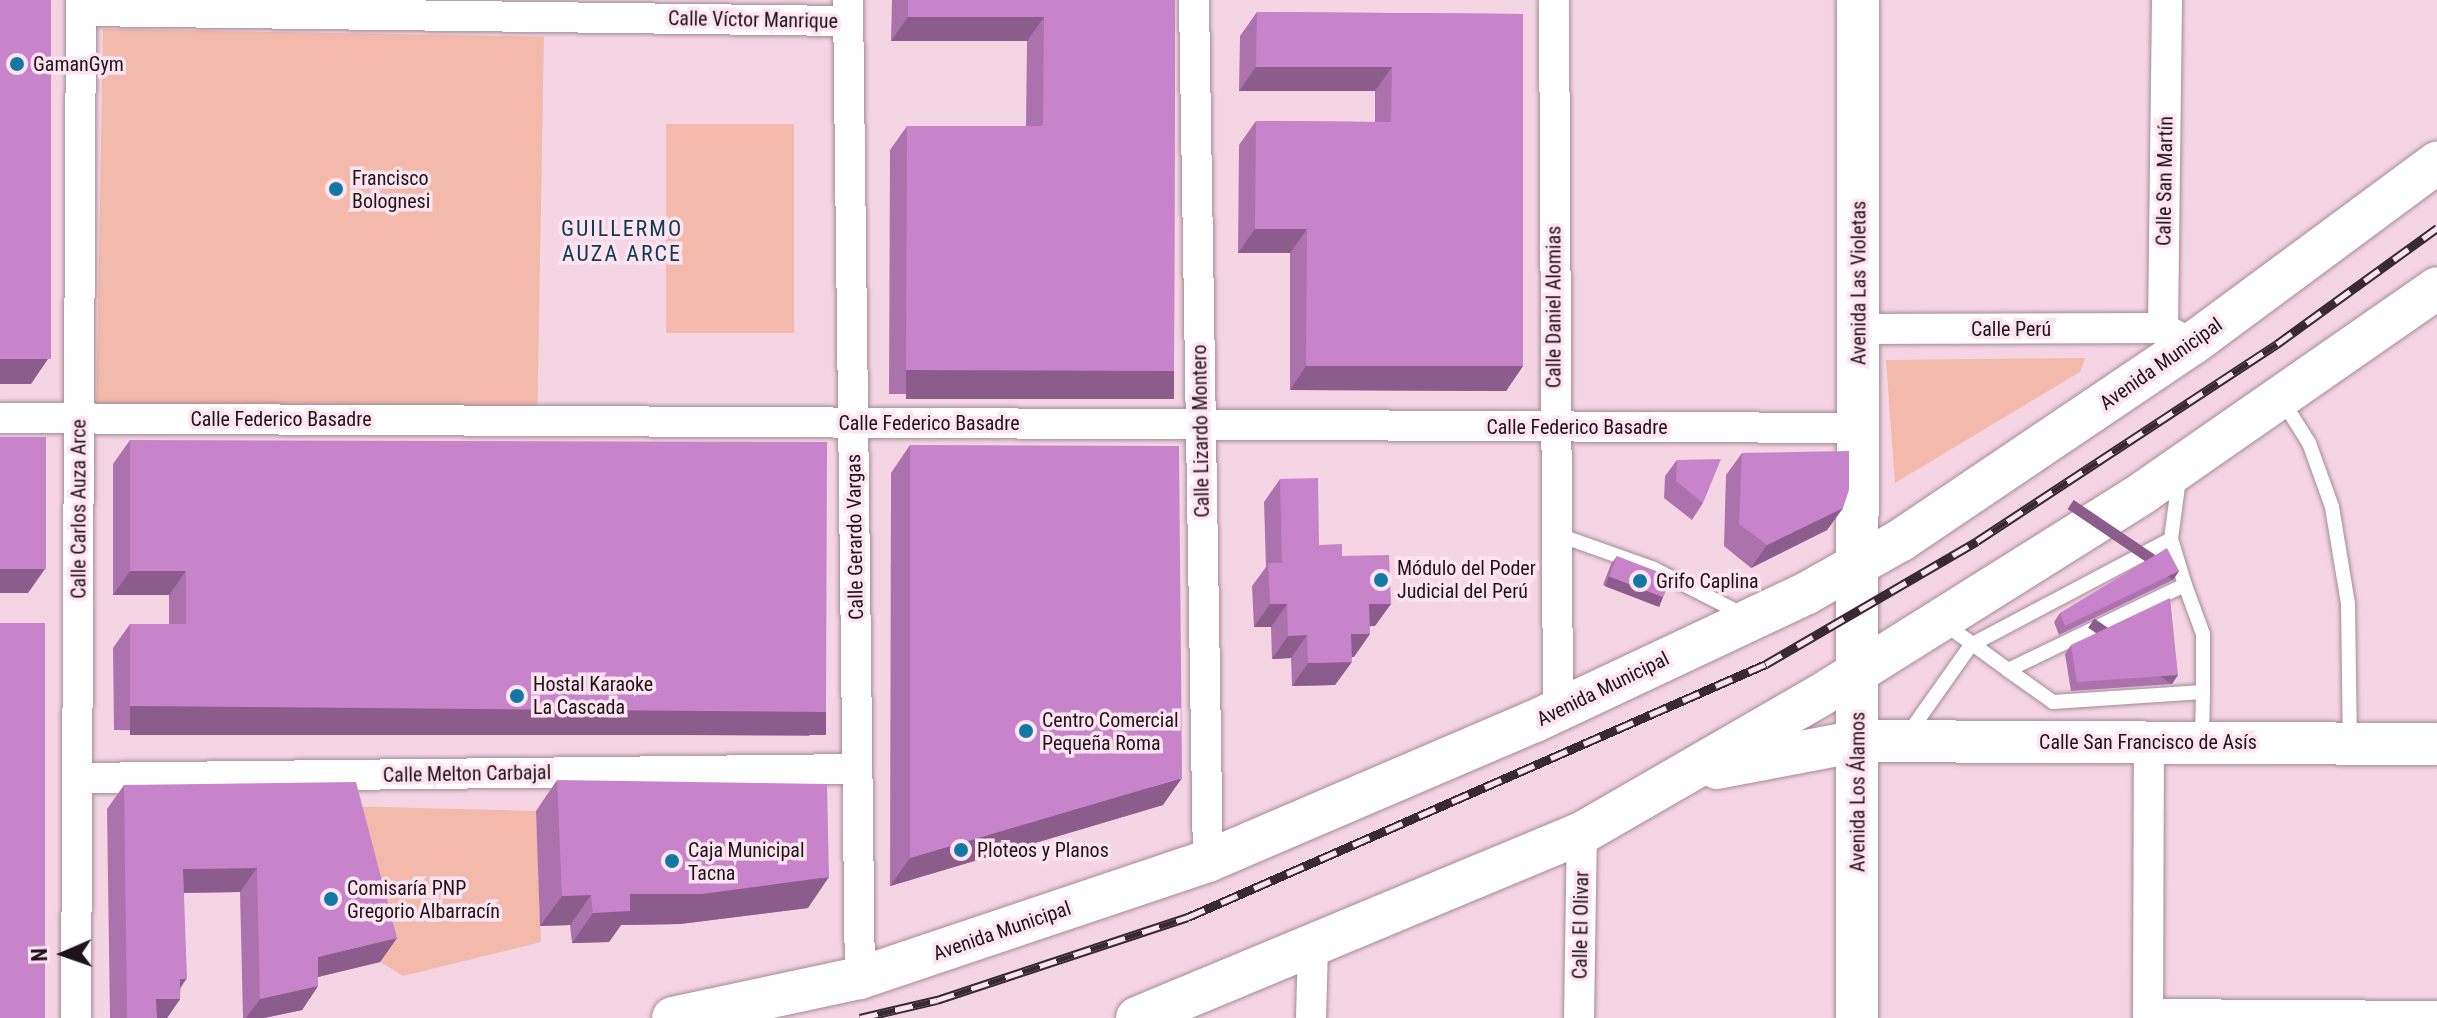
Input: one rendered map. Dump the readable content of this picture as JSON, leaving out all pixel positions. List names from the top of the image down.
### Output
{
  "streets": {
    "main road": [
      "Avenida Las Violetas",
      "Avenida Municipal",
      "Calle San Francisco de Asís",
      "Avenida Los Álamos"
    ],
    "street": [
      "Calle Víctor Manrique",
      "Calle San Martín",
      "Calle Daniel Alomias",
      "Calle Perú",
      "Calle Federico Basadre",
      "Calle Lizardo Montero",
      "Calle Carlos Auza Arce",
      "Calle Gerardo Vargas",
      "Calle Melton Carbajal",
      "Calle El Olivar"
    ]
  },
  "crossings": [
    ["Calle Víctor Manrique", "Calle Carlos Auza Arce"],
    ["Calle Víctor Manrique", "Calle Gerardo Vargas"],
    ["Calle San Martín", "Calle Perú"],
    ["Calle San Martín", "Avenida Municipal"],
    ["Avenida Las Violetas", "Calle Perú"],
    ["Avenida Las Violetas", "Avenida Municipal"],
    ["Avenida Las Violetas", "Calle Federico Basadre"],
    ["Avenida Las Violetas", "Avenida Los Álamos"],
    ["Calle Daniel Alomias", "Avenida Municipal"],
    ["Calle Daniel Alomias", "Calle Federico Basadre"],
    ["Calle Perú", "Avenida Municipal"],
    ["Avenida Municipal", "Calle Lizardo Montero"],
    ["Avenida Municipal", "Calle Gerardo Vargas"],
    ["Avenida Municipal", "Avenida Los Álamos"],
    ["Calle Federico Basadre", "Calle Lizardo Montero"],
    ["Calle Federico Basadre", "Calle Carlos Auza Arce"],
    ["Calle Federico Basadre", "Calle Gerardo Vargas"],
    ["Calle Carlos Auza Arce", "Calle Melton Carbajal"],
    ["Calle Gerardo Vargas", "Calle Melton Carbajal"],
    ["Calle San Francisco de Asís", "Avenida Los Álamos"]
  ],
  "districts": ["GUILLERMO AUZA ARCE"],
  "places": [
    "GamanGym",
    "Francisco Bolognesi",
    "Módulo del Poder Judicial del Perú",
    "Grifo Caplina",
    "Hostal Karaoke La Cascada",
    "Centro Comercial Pequeña Roma",
    "Ploteos y Planos",
    "Caja Municipal Tacna",
    "Comisaría PNP Gregorio Albarracín"
  ],
  "north": "left"
}
